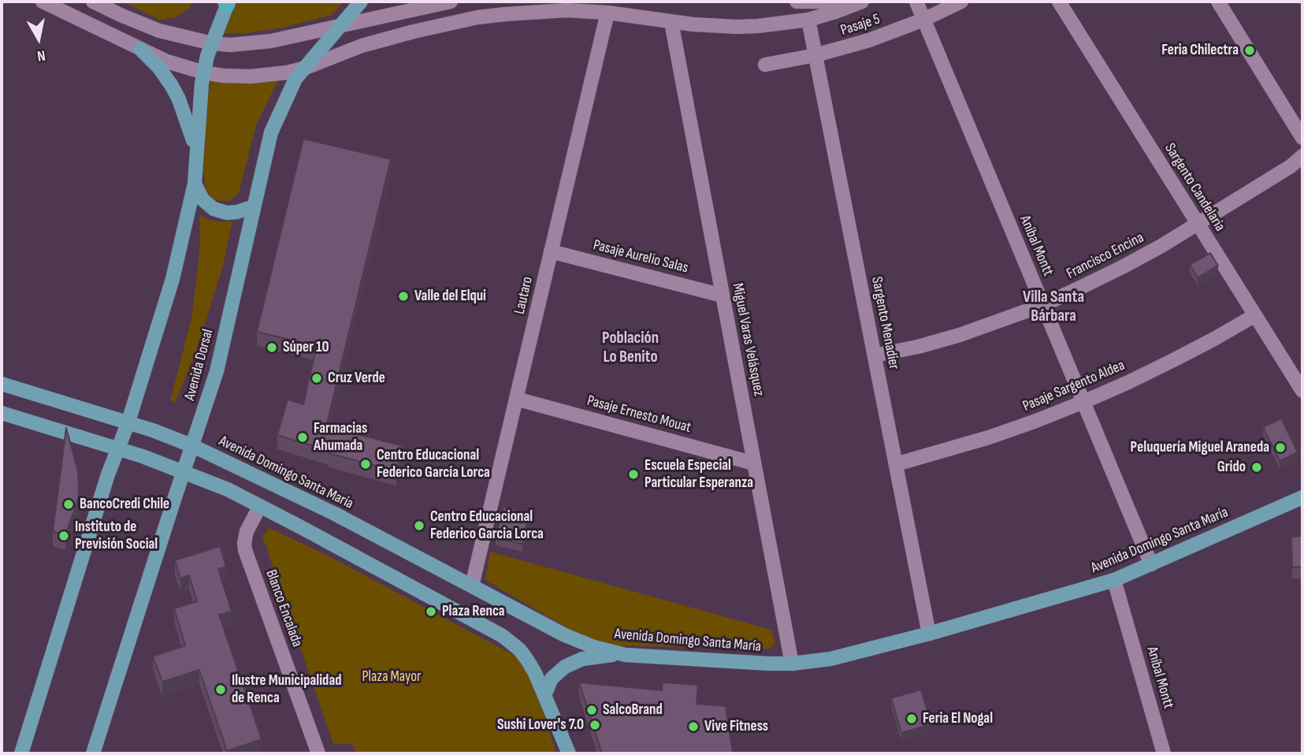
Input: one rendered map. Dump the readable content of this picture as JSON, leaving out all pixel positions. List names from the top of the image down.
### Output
{
  "streets": {
    "main road": ["Avenida Dorsal", "Avenida Domingo Santa María"],
    "street": [
      "Pasaje 5",
      "Sargento Candelaria",
      "Aníbal Montt",
      "Francisco Encina",
      "Pasaje Aurelio Salas",
      "Lautaro",
      "Sargento Menadier",
      "Miguel Varas Velásquez",
      "Pasaje Sargento Aldea",
      "Pasaje Ernesto Mouat",
      "Blanco Encalada"
    ]
  },
  "crossings": [
    ["Pasaje 5", "Aníbal Montt"],
    ["Pasaje 5", "Sargento Menadier"],
    ["Sargento Candelaria", "Francisco Encina"],
    ["Sargento Candelaria", "Pasaje Sargento Aldea"],
    ["Aníbal Montt", "Francisco Encina"],
    ["Aníbal Montt", "Pasaje Sargento Aldea"],
    ["Aníbal Montt", "Avenida Domingo Santa María"],
    ["Francisco Encina", "Sargento Menadier"],
    ["Pasaje Aurelio Salas", "Lautaro"],
    ["Pasaje Aurelio Salas", "Miguel Varas Velásquez"],
    ["Lautaro", "Pasaje Ernesto Mouat"],
    ["Lautaro", "Avenida Domingo Santa María"],
    ["Sargento Menadier", "Pasaje Sargento Aldea"],
    ["Sargento Menadier", "Avenida Domingo Santa María"],
    ["Miguel Varas Velásquez", "Pasaje Ernesto Mouat"],
    ["Miguel Varas Velásquez", "Avenida Domingo Santa María"],
    ["Avenida Dorsal", "Avenida Domingo Santa María"]
  ],
  "districts": ["Villa Santa Bárbara", "Población Lo Benito"],
  "parks": ["Plaza Mayor"],
  "places": [
    "Feria Chilectra",
    "Valle del Elqui",
    "Súper 10",
    "Cruz Verde",
    "Farmacias Ahumada",
    "Peluquería Miguel Araneda",
    "Centro Educacional Federico García Lorca",
    "Grido",
    "Escuela Especial Particular Esperanza",
    "BancoCredi Chile",
    "Centro Educacional Federico Garcia Lorca",
    "Instituto de Previsión Social",
    "Plaza Renca",
    "Ilustre Municipalidad de Renca",
    "SalcoBrand",
    "Feria El Nogal",
    "Sushi Lover's 7.0",
    "Vive Fitness"
  ],
  "north": "bottom"
}
